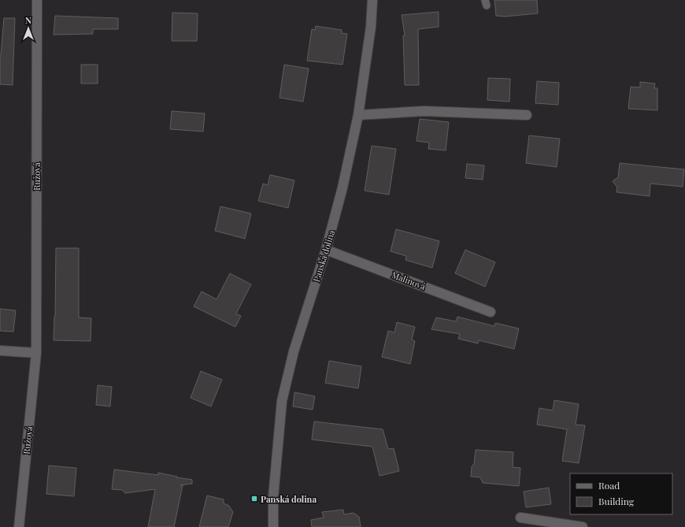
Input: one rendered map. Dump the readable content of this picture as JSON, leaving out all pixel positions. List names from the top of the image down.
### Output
{
  "streets": {
    "street": ["Ružová", "Panská dolina", "Malinová"]
  },
  "crossings": [
    ["Panská dolina", "Malinová"]
  ],
  "places": {
    "transit": ["Panská dolina"]
  },
  "legend": ["Road", "Building"],
  "north": "top"
}
